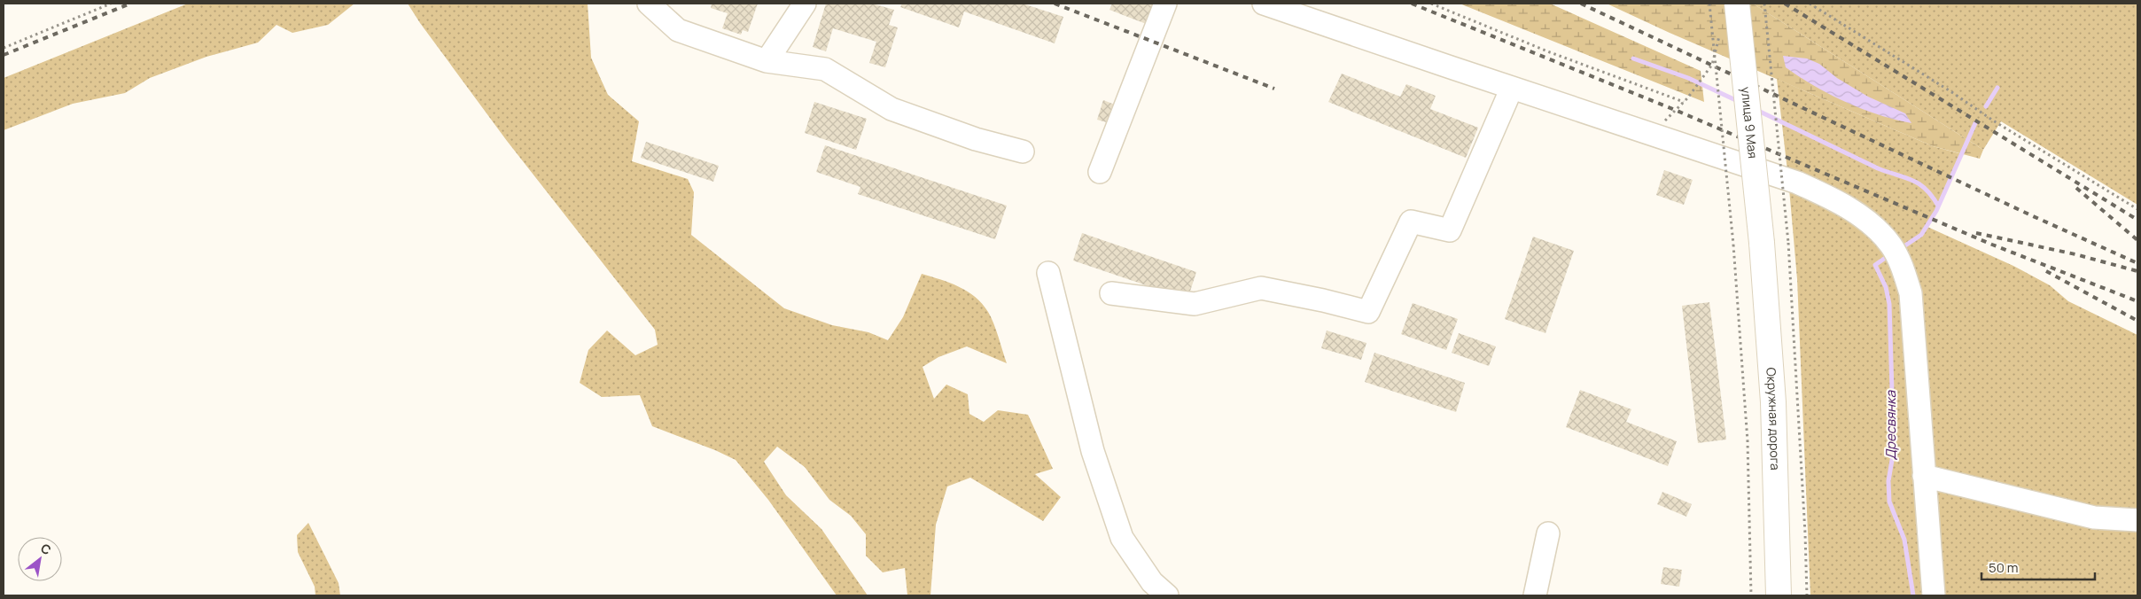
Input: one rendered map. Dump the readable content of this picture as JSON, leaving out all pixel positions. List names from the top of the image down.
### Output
{
  "streets": {
    "main road": ["улица 9 Мая", "Окружная дорога"]
  },
  "crossings": [
    ["улица 9 Мая", "Окружная дорога"]
  ],
  "water": ["Дресвянка"],
  "scale_bar": "50 m",
  "north": "top right"
}
